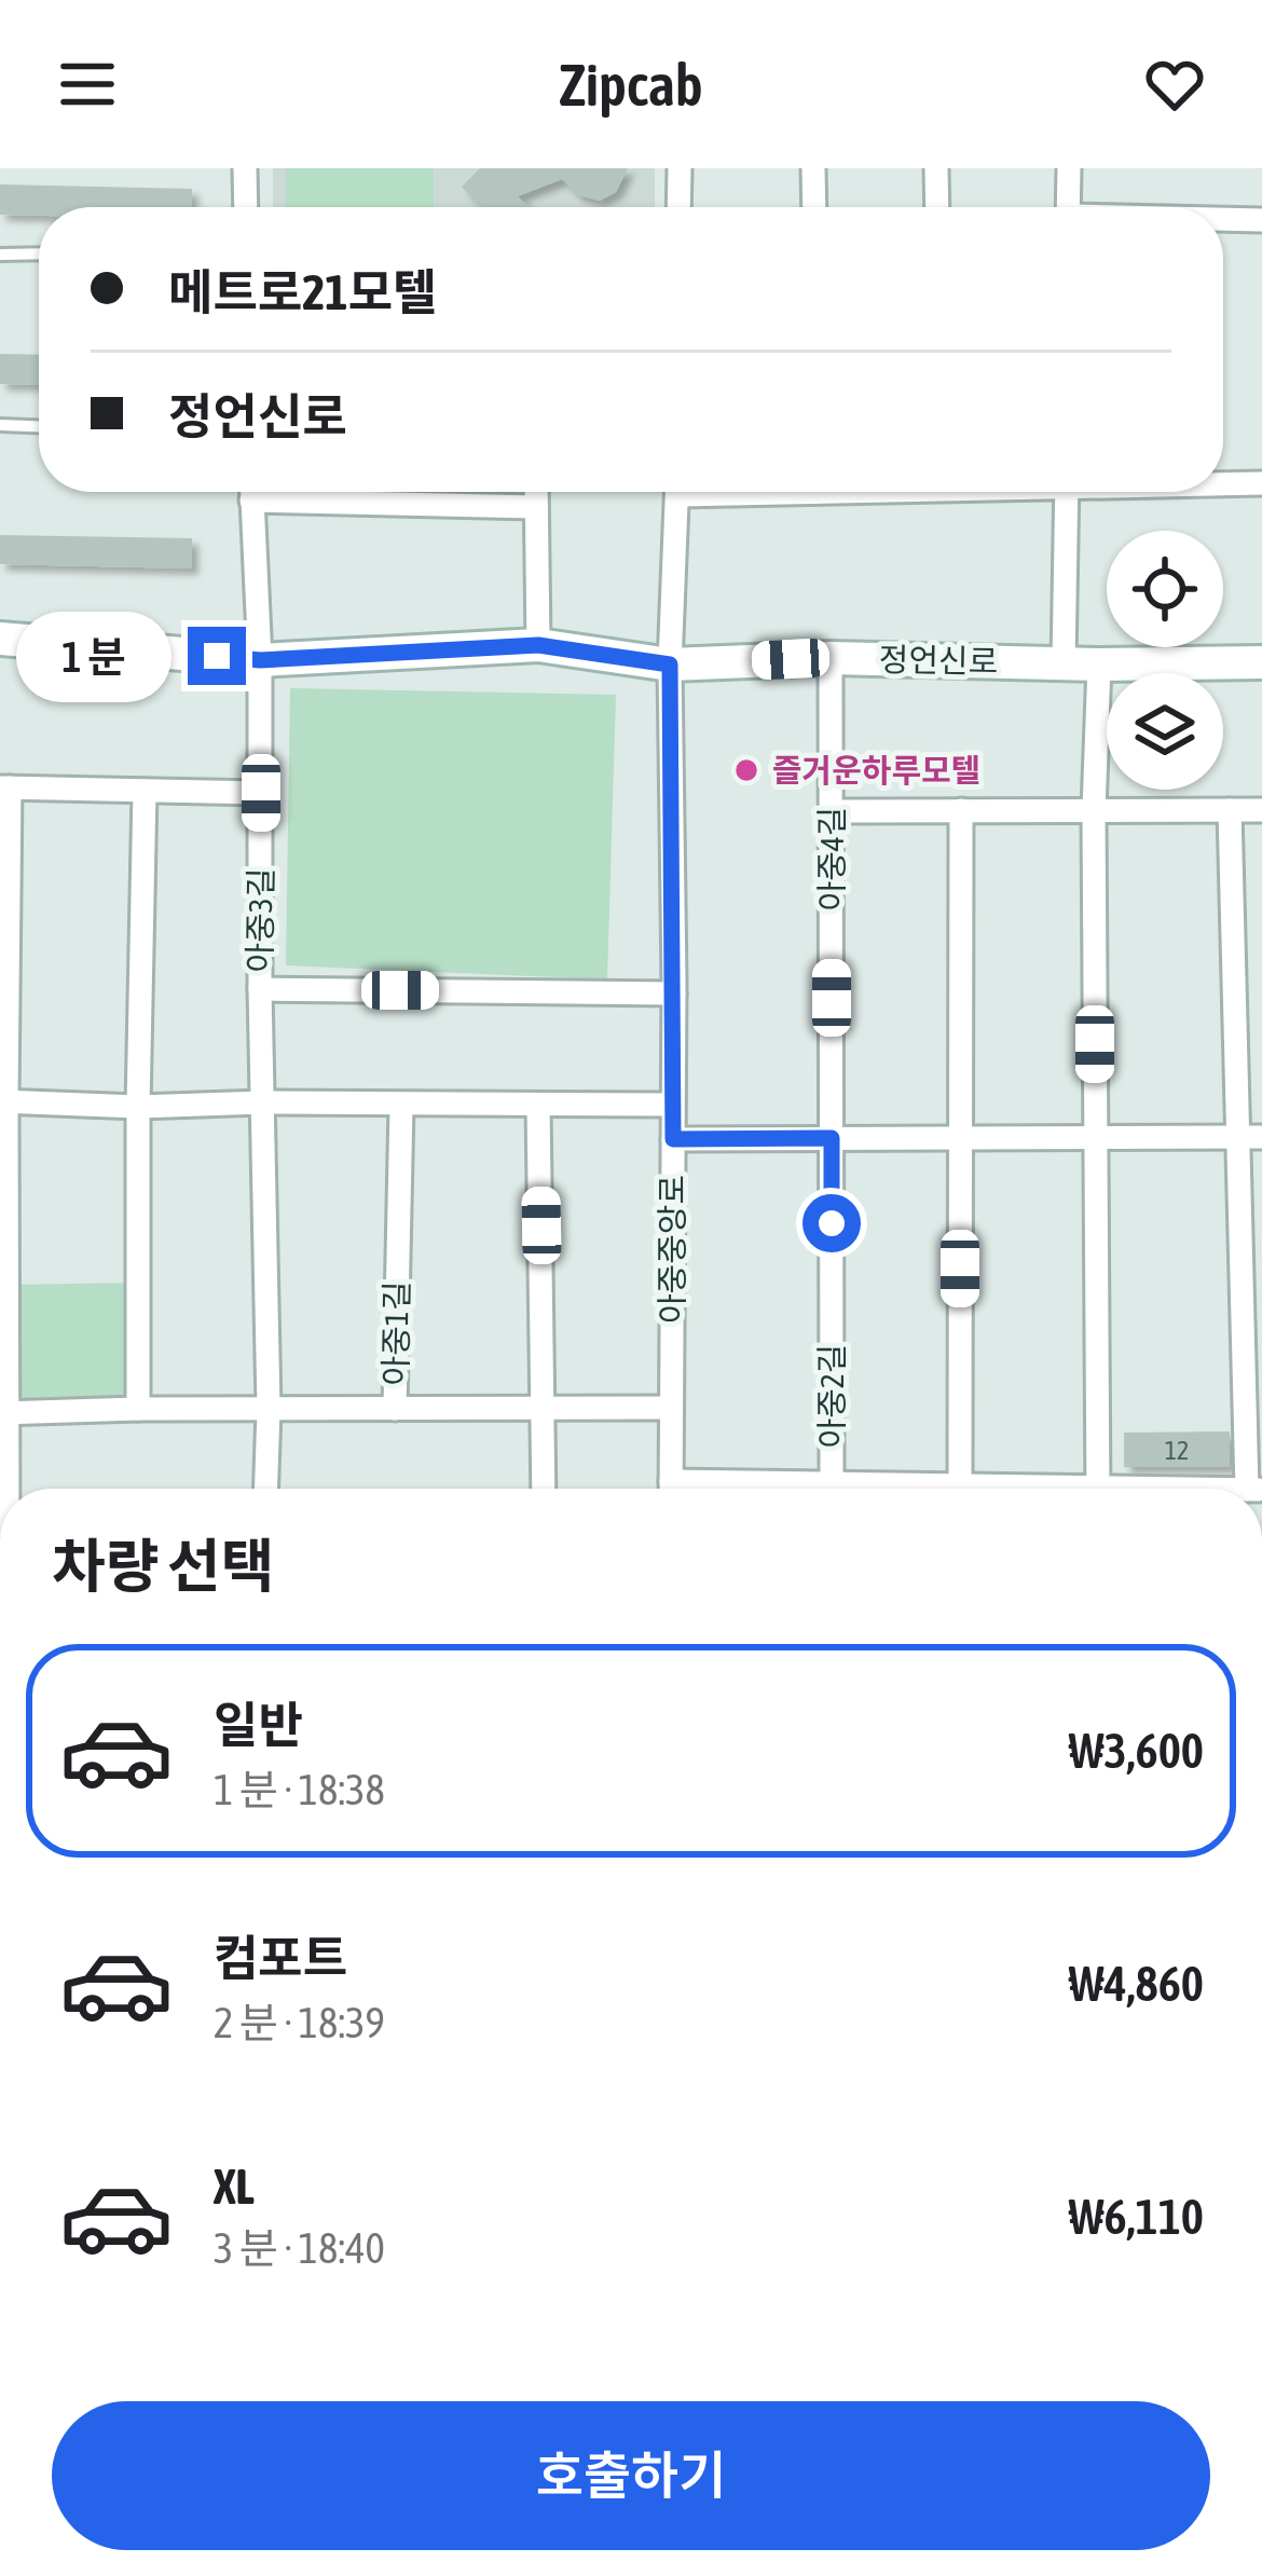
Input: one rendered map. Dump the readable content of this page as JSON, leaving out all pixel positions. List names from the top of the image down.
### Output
{
  "streets": {
    "street": [
      "정언신로",
      "아중4길",
      "아중3길",
      "아중중앙로",
      "아중1길",
      "아중2길"
    ]
  },
  "crossings": [
    ["정언신로", "아중4길"],
    ["정언신로", "아중3길"],
    ["정언신로", "아중중앙로"],
    ["아중4길", "아중2길"],
    ["아중3길", "아중1길"],
    ["아중중앙로", "아중1길"]
  ],
  "places": ["즐거운하루모텔"],
  "house_numbers": ["12"],
  "page": {
    "header": "Zipcab",
    "banner": ["메트로21모텔", "정언신로"],
    "bubble": "1 분",
    "heading": "차량 선택",
    "list": [
      {
        "name": "일반",
        "note": "1 분 · 18:38",
        "value": "₩3,600"
      },
      {
        "name": "컴포트",
        "note": "2 분 · 18:39",
        "value": "₩4,860"
      },
      {
        "name": "XL",
        "note": "3 분 · 18:40",
        "value": "₩6,110"
      }
    ],
    "buttons": "호출하기"
  }
}
